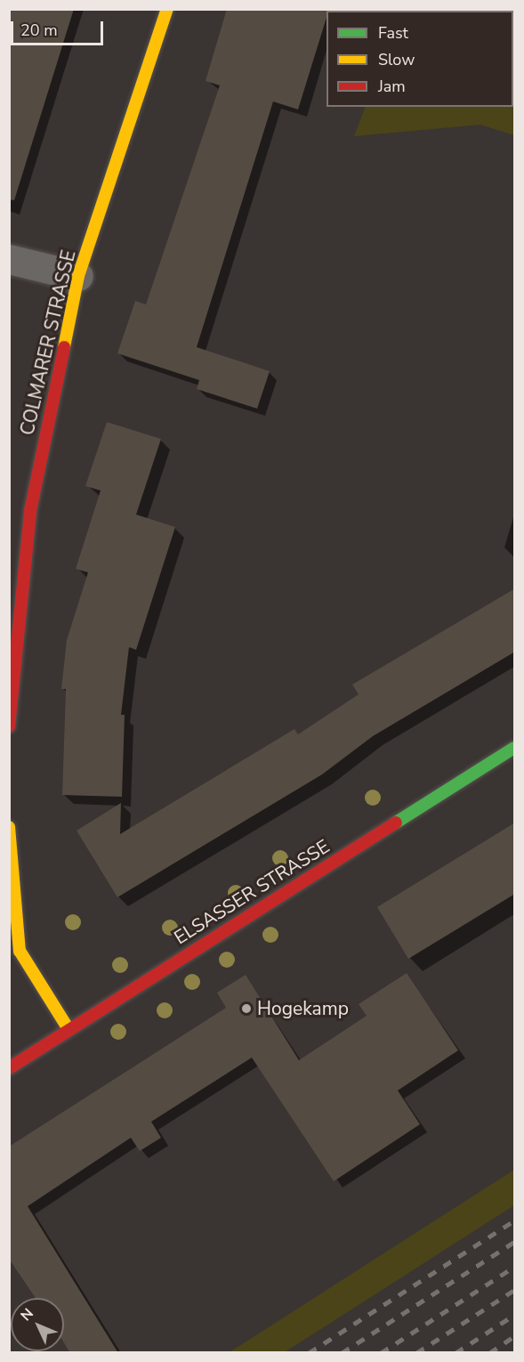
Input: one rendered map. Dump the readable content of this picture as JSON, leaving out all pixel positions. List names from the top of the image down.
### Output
{
  "streets": {
    "street": ["COLMARER STRASSE", "ELSASSER STRASSE"]
  },
  "places": ["Hogekamp"],
  "legend": ["Fast", "Slow", "Jam"],
  "scale_bar": "20 m",
  "north": "top left"
}
